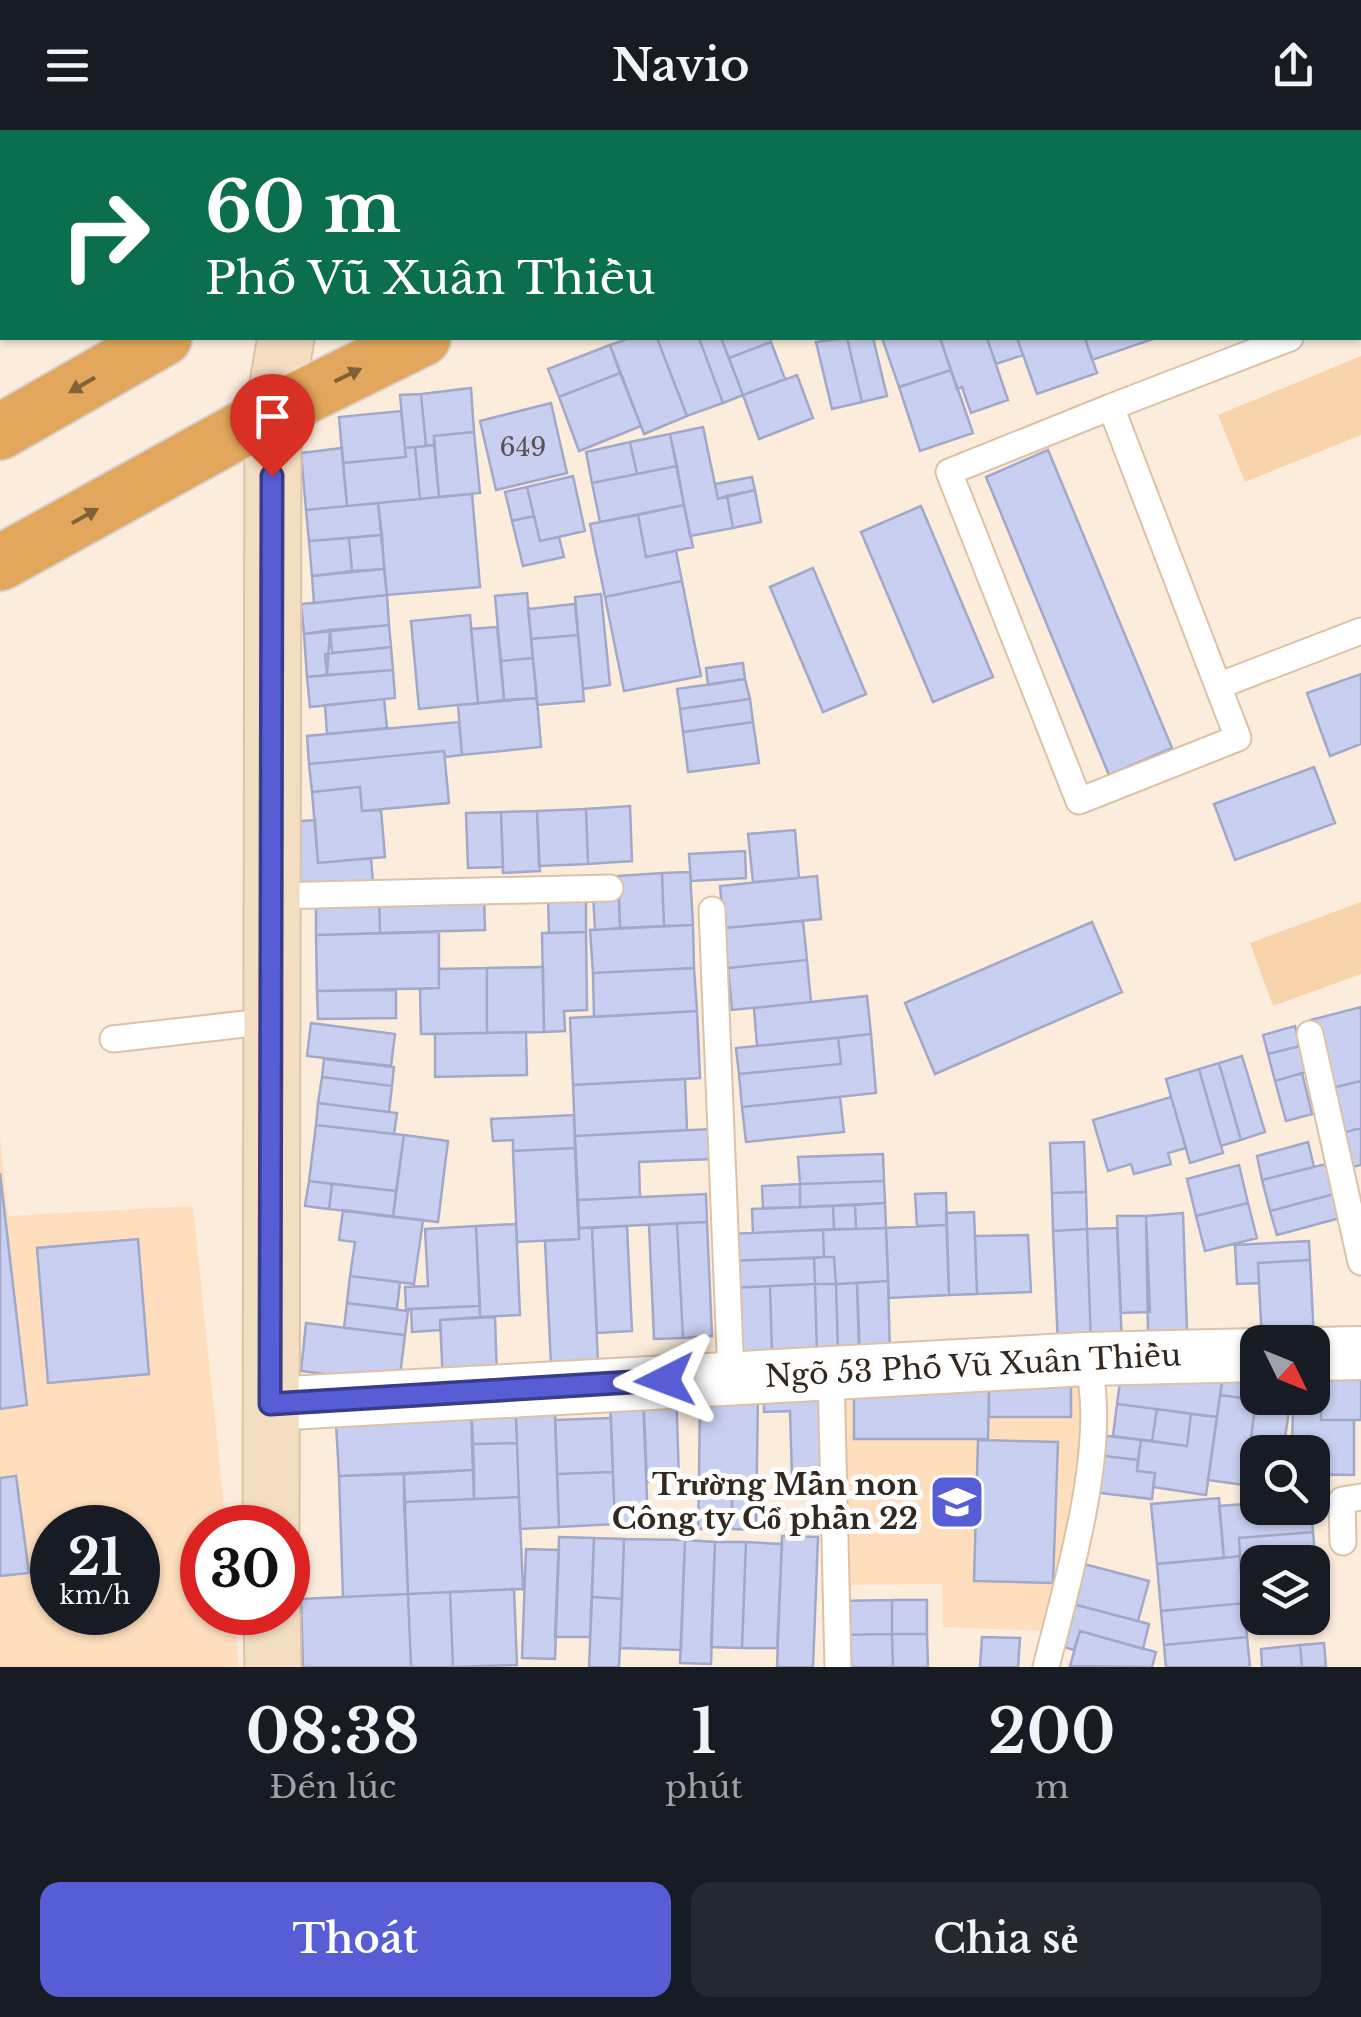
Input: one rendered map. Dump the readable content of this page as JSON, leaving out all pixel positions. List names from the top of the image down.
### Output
{
  "streets": {
    "street": ["Ngõ 53 Phố Vũ Xuân Thiều"]
  },
  "places": {
    "school or university": ["Trường Mần non Công ty Cổ phần 22"]
  },
  "house_numbers": ["649"],
  "north": "bottom right",
  "page": {
    "header": "Navio",
    "turn": ["60 m", "Phố Vũ Xuân Thiều"],
    "speed": "21 km/h",
    "limit": "30",
    "eta": [
      "08:38",
      "Đến lúc",
      "1",
      "phút",
      "200",
      "m"
    ],
    "buttons": ["Thoát", "Chia sẻ"]
  }
}
